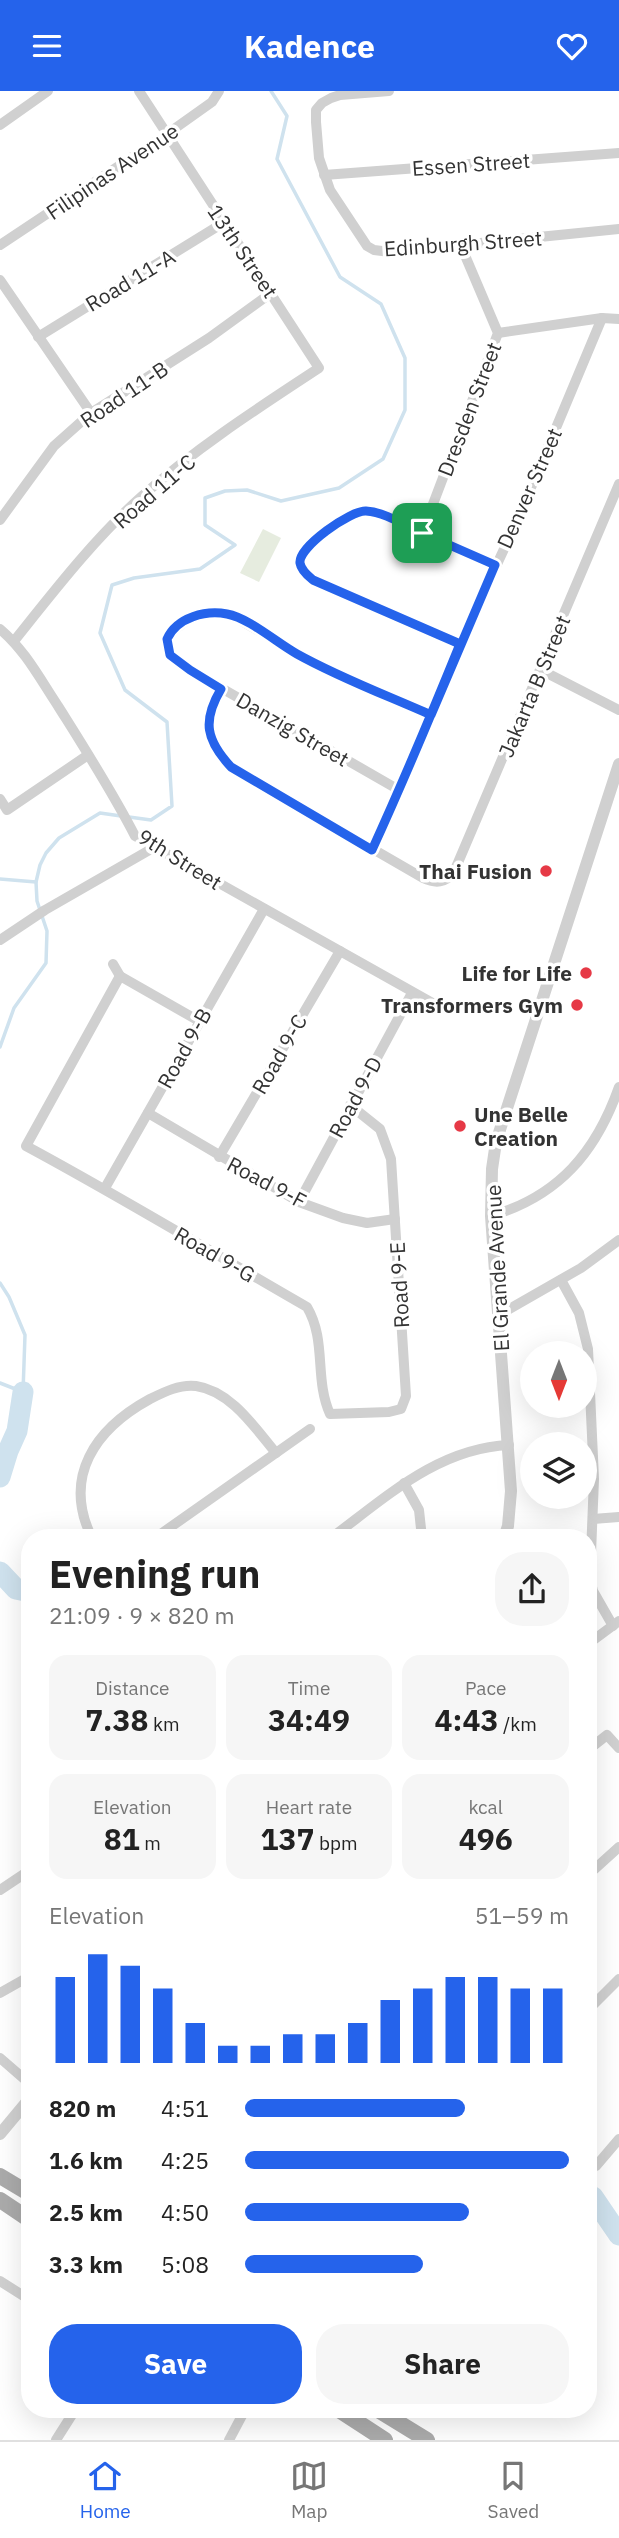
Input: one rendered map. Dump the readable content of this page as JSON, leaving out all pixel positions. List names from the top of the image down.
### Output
{
  "streets": {
    "street": [
      "Essen Street",
      "Filipinas Avenue",
      "Edinburgh Street",
      "13th Street",
      "Road 11-A",
      "Road 11-B",
      "Dresden Street",
      "Denver Street",
      "Road 11-C",
      "Jakarta B Street",
      "Danzig Street",
      "9th Street",
      "Road 9-B",
      "Road 9-C",
      "Road 9-D",
      "Road 9-F",
      "Road 9-G",
      "El Grande Avenue",
      "Road 9-E"
    ]
  },
  "crossings": [
    ["Essen Street", "Edinburgh Street"],
    ["Filipinas Avenue", "13th Street"],
    ["Edinburgh Street", "Dresden Street"],
    ["13th Street", "Road 11-A"],
    ["13th Street", "Road 11-B"],
    ["13th Street", "Road 11-C"],
    ["Denver Street", "Jakarta B Street"],
    ["Denver Street", "Danzig Street"],
    ["Road 11-C", "9th Street"],
    ["9th Street", "Road 9-B"],
    ["9th Street", "Road 9-C"],
    ["9th Street", "Road 9-D"],
    ["Road 9-B", "Road 9-F"],
    ["Road 9-B", "Road 9-G"],
    ["Road 9-C", "Road 9-F"],
    ["Road 9-D", "Road 9-F"],
    ["Road 9-D", "Road 9-E"],
    ["Road 9-F", "Road 9-E"],
    ["Road 9-G", "Road 9-E"]
  ],
  "places": [
    "Thai Fusion",
    "Life for Life",
    "Transformers Gym",
    "Une Belle Creation"
  ],
  "north": "bottom",
  "page": {
    "header": "Kadence",
    "heading": ["Evening run", "21:09 · 9 × 820 m"],
    "stats": [
      ["Distance", "7.38 km"],
      ["Time", "34:49"],
      ["Pace", "4:43 /km"],
      ["Elevation", "81 m"],
      ["Heart rate", "137 bpm"],
      ["kcal", "496"]
    ],
    "chart": ["Elevation", "51–59 m"],
    "list": [
      {
        "name": "820 m",
        "note": "4:51"
      },
      {
        "name": "1.6 km",
        "note": "4:25"
      },
      {
        "name": "2.5 km",
        "note": "4:50"
      },
      {
        "name": "3.3 km",
        "note": "5:08"
      }
    ],
    "buttons": ["Save", "Share"],
    "tabs": ["Home", "Map", "Saved"]
  }
}
